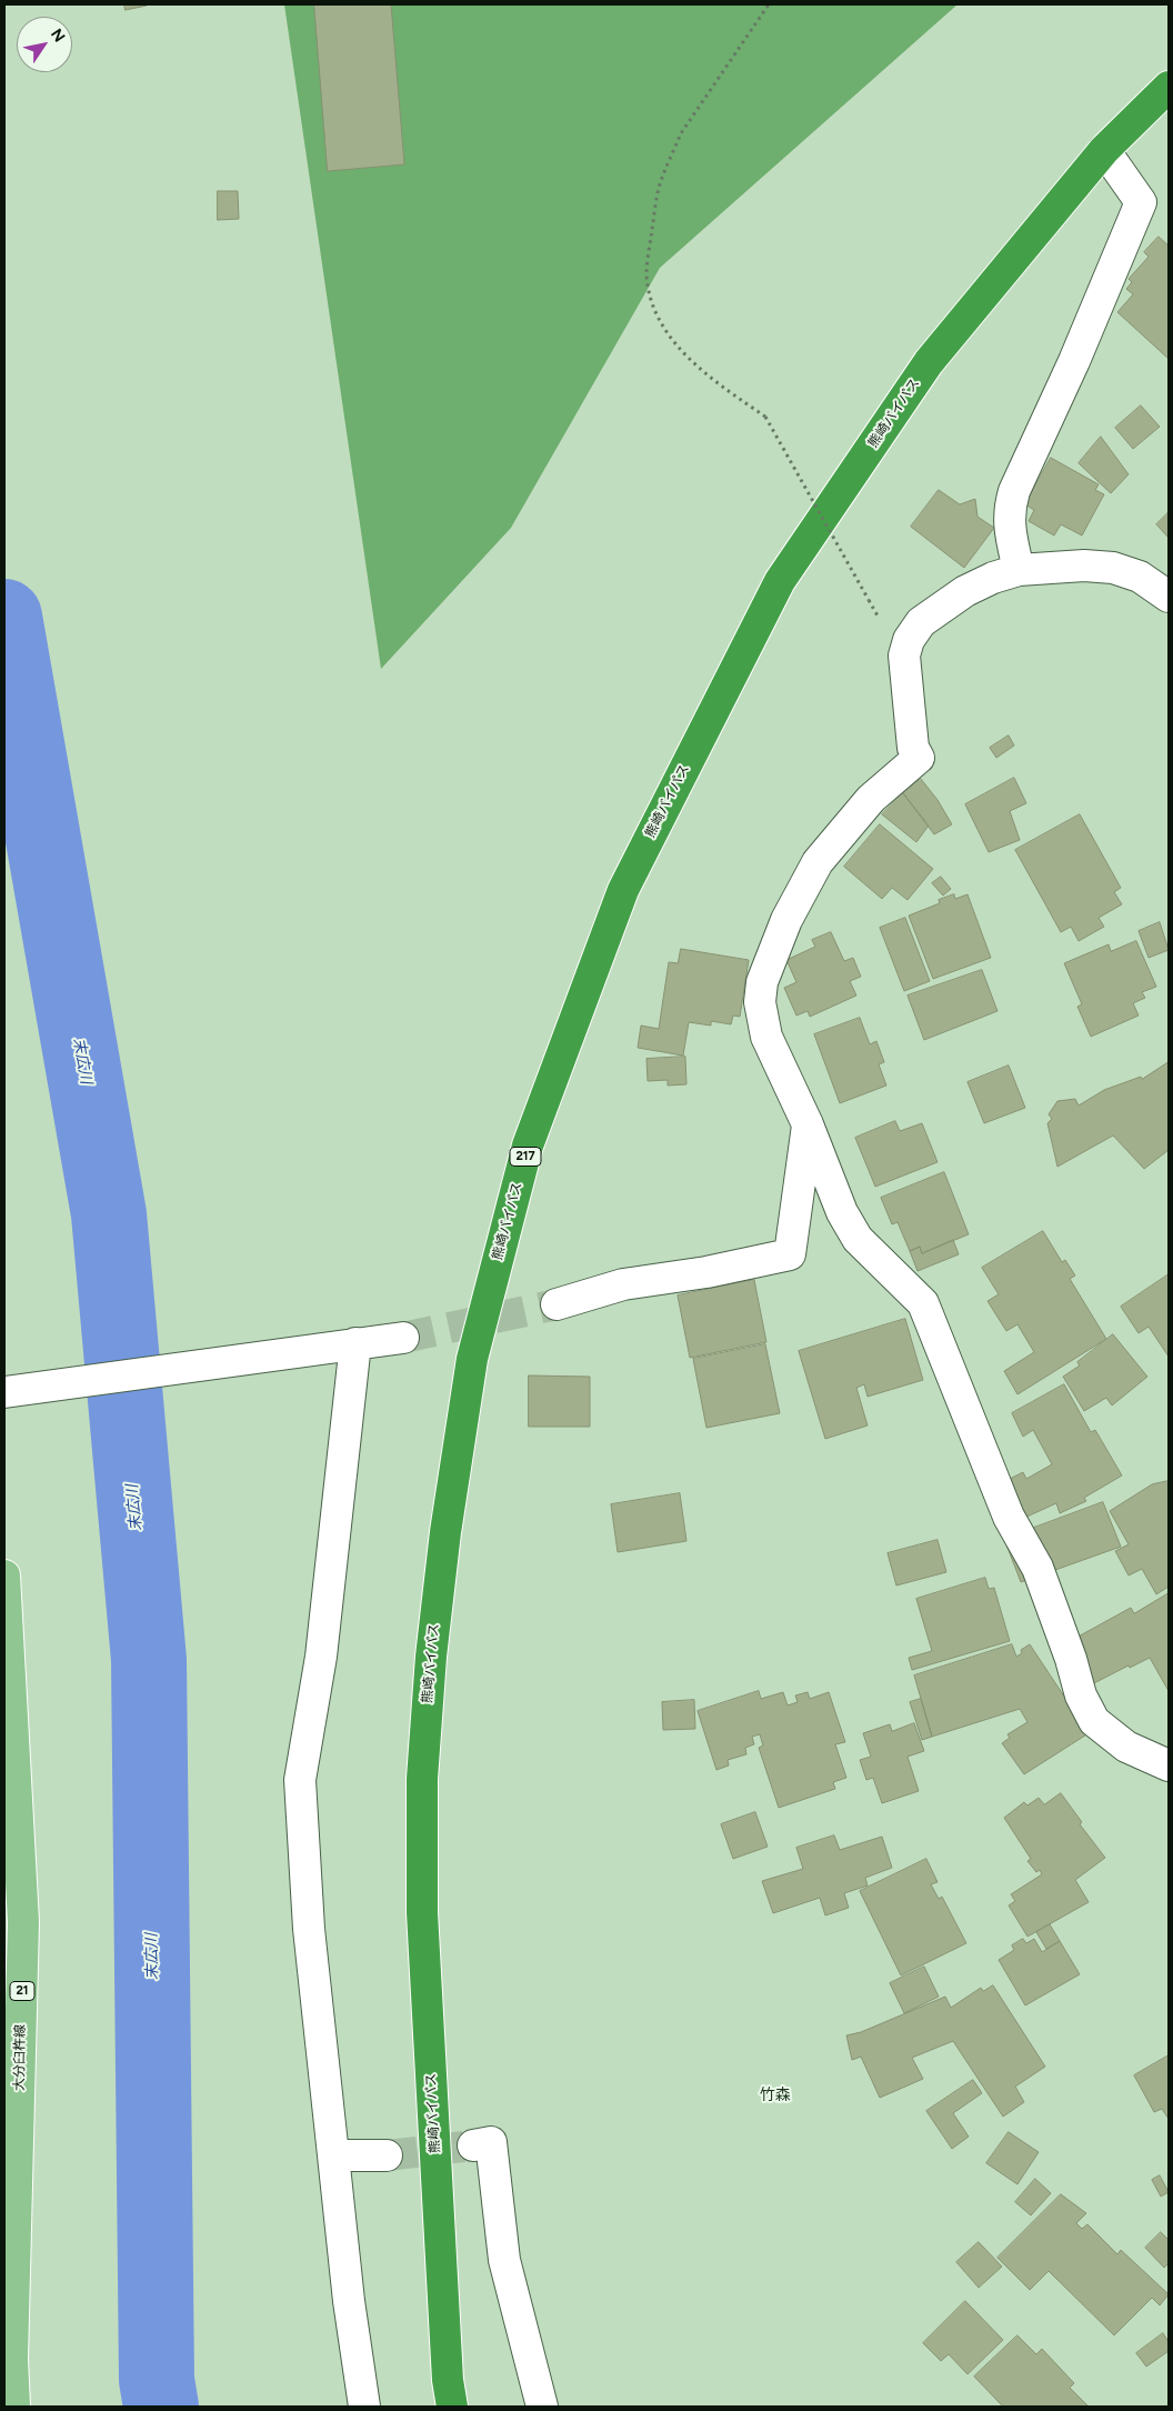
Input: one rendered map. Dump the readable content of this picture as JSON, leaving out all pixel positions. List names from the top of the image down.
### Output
{
  "streets": {
    "highway": ["熊崎バイパス", "217"],
    "main road": ["21", "大分臼杵線"]
  },
  "districts": ["竹森"],
  "water": ["末広川"],
  "north": "top right"
}
